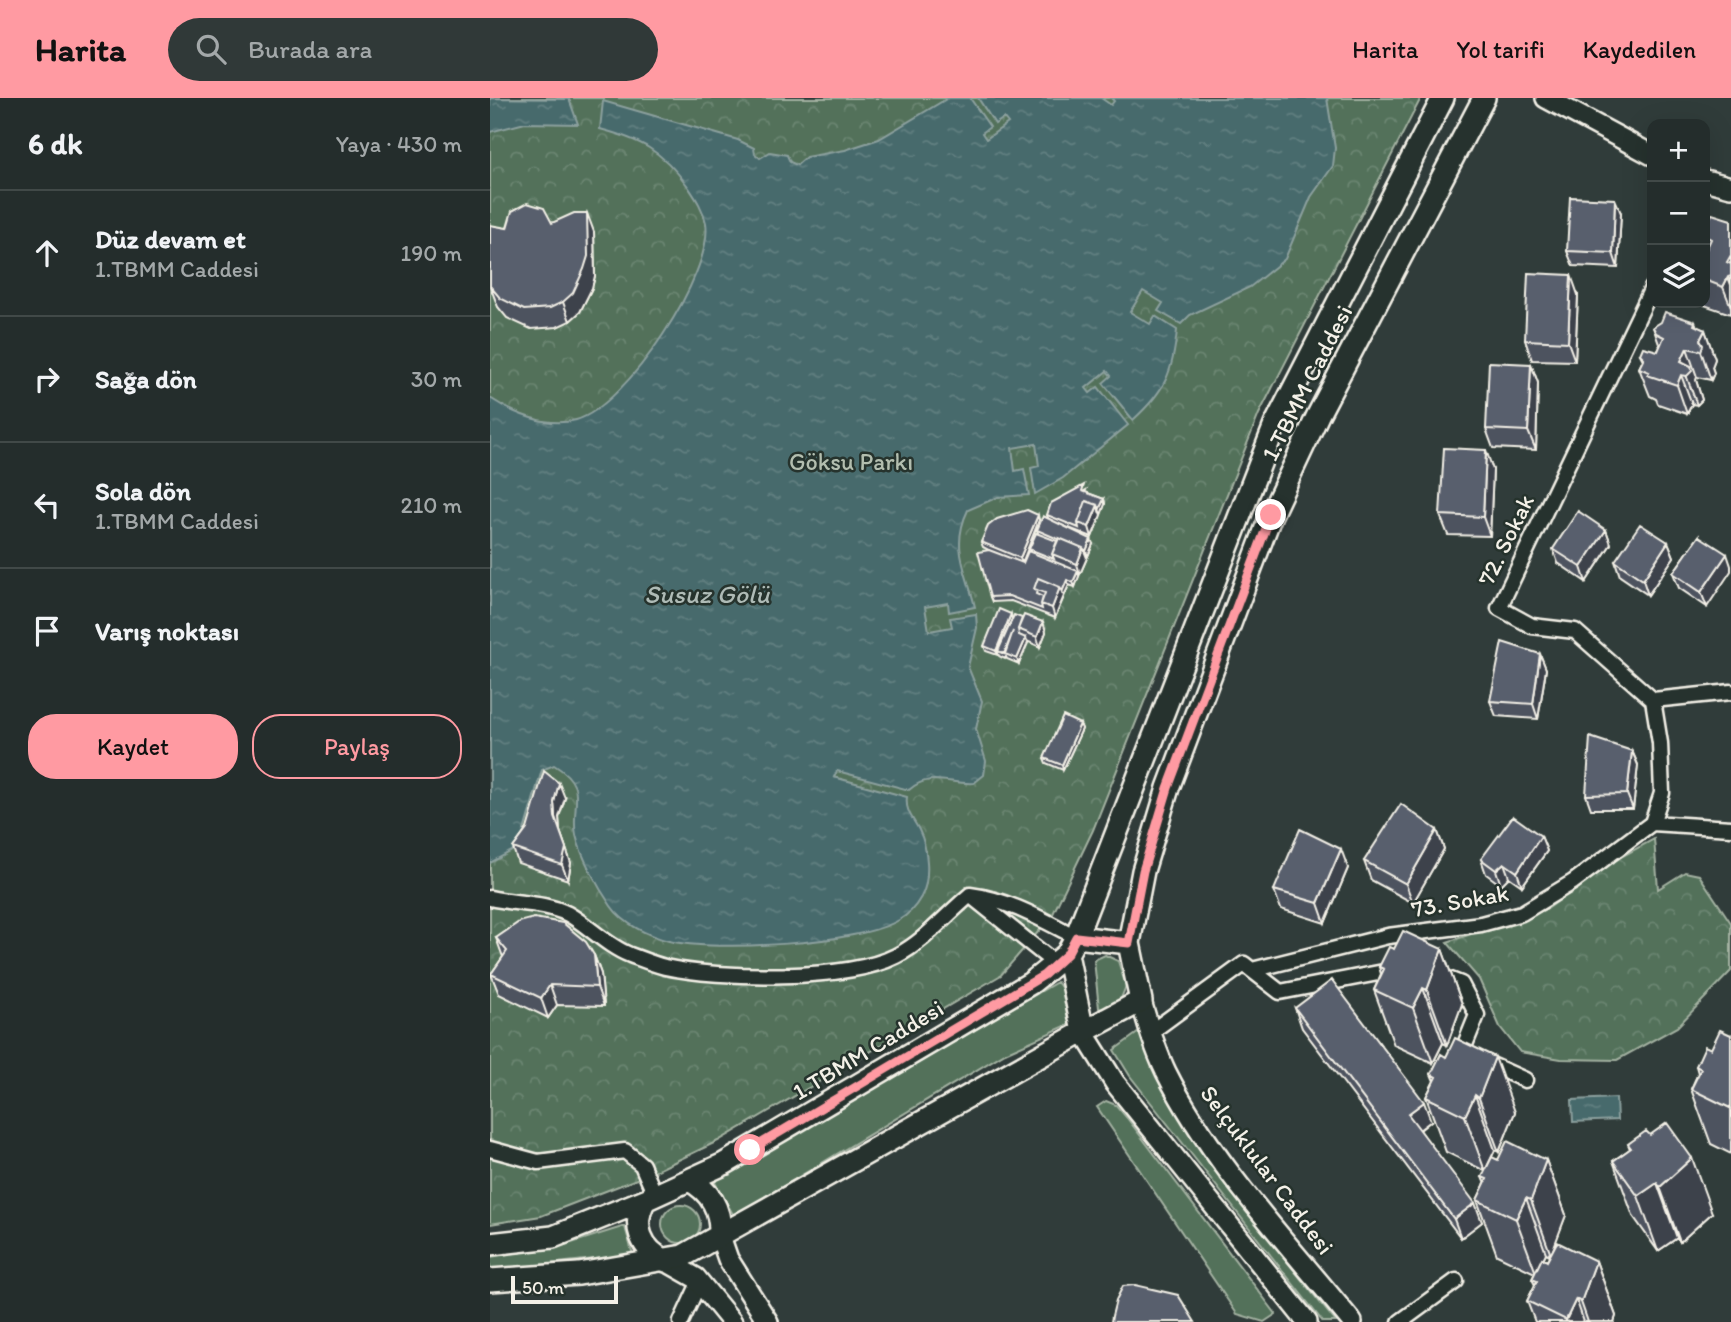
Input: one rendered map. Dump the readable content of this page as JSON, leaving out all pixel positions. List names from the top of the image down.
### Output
{
  "streets": {
    "main road": ["1.TBMM Caddesi", "Selçuklular Caddesi"],
    "street": ["72. Sokak", "73. Sokak"]
  },
  "crossings": [
    ["73. Sokak", "Selçuklular Caddesi"]
  ],
  "water": ["Susuz Gölü"],
  "parks": ["Göksu Parkı"],
  "scale_bar": "50 m",
  "page": {
    "header": "Harita",
    "search": "Burada ara",
    "nav": ["Harita", "Yol tarifi", "Kaydedilen"],
    "heading": ["6 dk", "Yaya · 430 m"],
    "map_buttons": ["+", "−"],
    "list": [
      ["Düz devam et", "1.TBMM Caddesi", "190 m"],
      ["Sağa dön", "30 m"],
      ["Sola dön", "1.TBMM Caddesi", "210 m"],
      "Varış noktası"
    ],
    "buttons": ["Kaydet", "Paylaş"],
    "scale": "50 m"
  }
}
